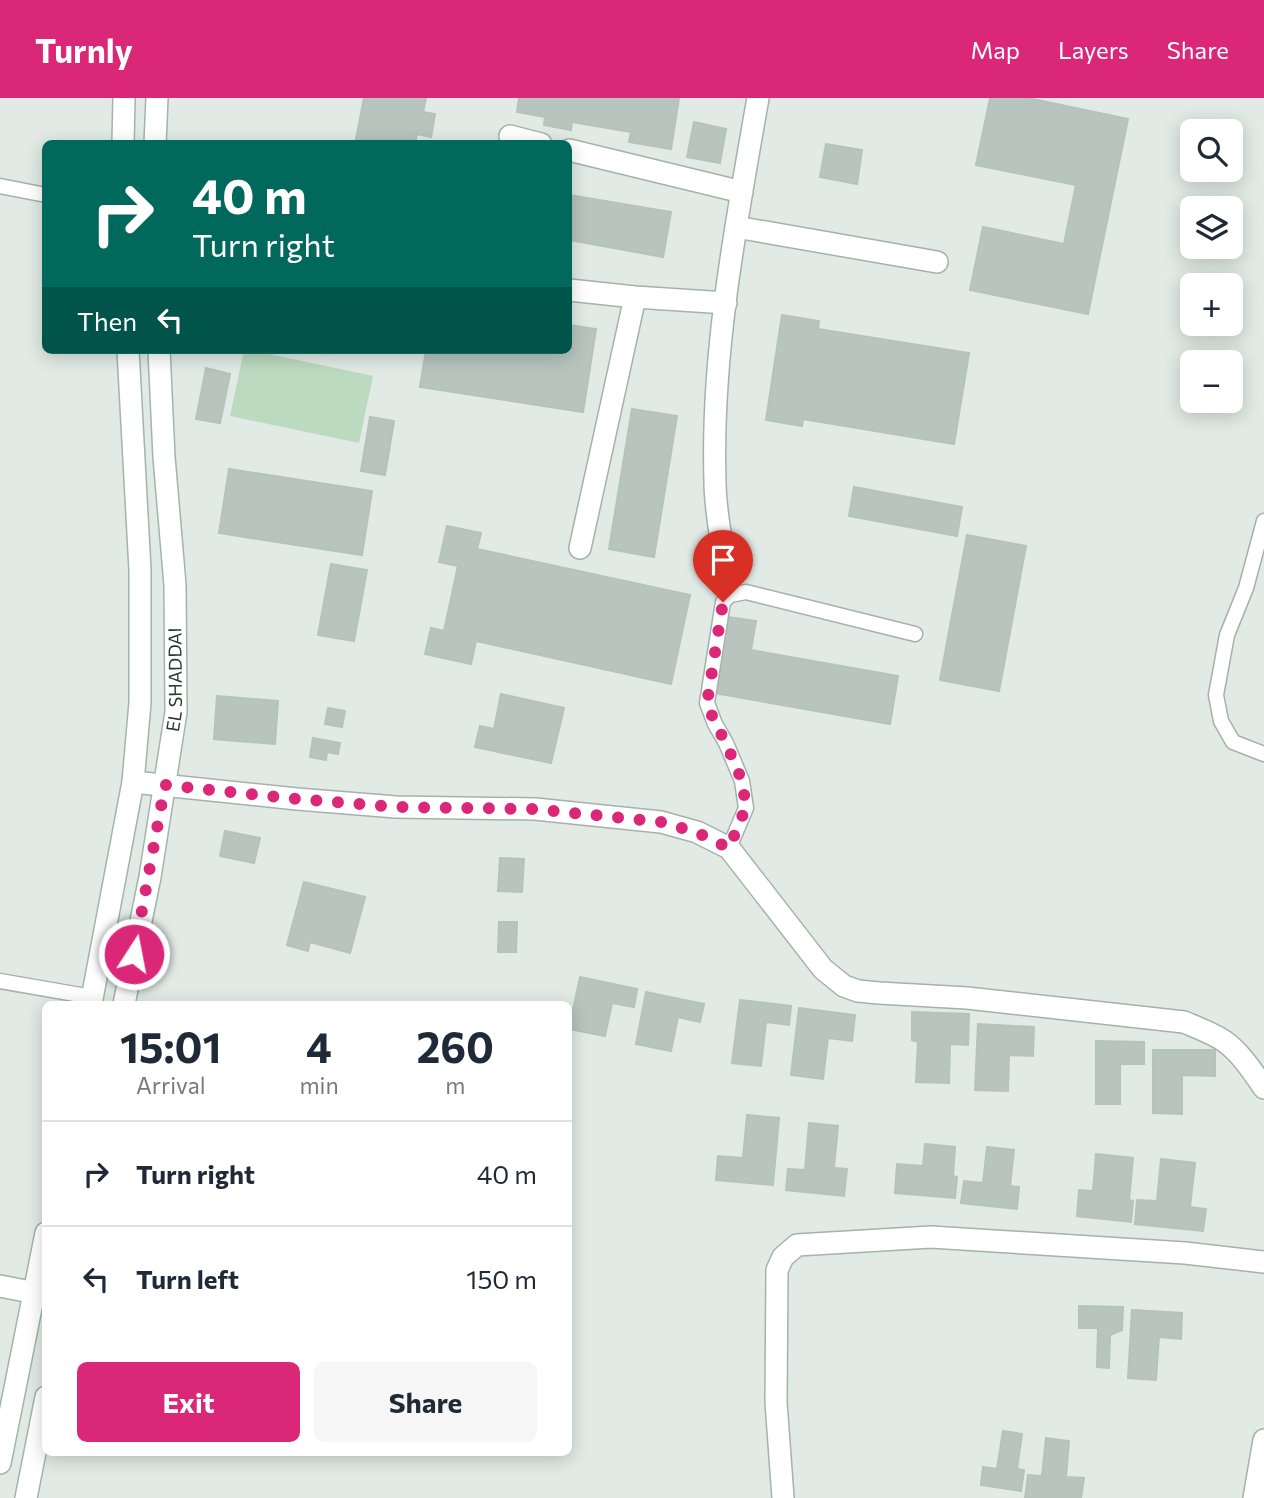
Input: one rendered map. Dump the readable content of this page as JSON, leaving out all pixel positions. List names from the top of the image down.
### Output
{
  "streets": {
    "street": ["EL SHADDAI"]
  },
  "page": {
    "header": "Turnly",
    "nav": ["Map", "Layers", "Share"],
    "map_buttons": ["+", "−"],
    "turn": ["40 m", "Turn right"],
    "then": "Then",
    "eta": [
      "15:01",
      "Arrival",
      "4",
      "min",
      "260",
      "m"
    ],
    "list": [
      {
        "name": "Turn right",
        "value": "40 m"
      },
      {
        "name": "Turn left",
        "value": "150 m"
      }
    ],
    "buttons": ["Exit", "Share"]
  }
}
